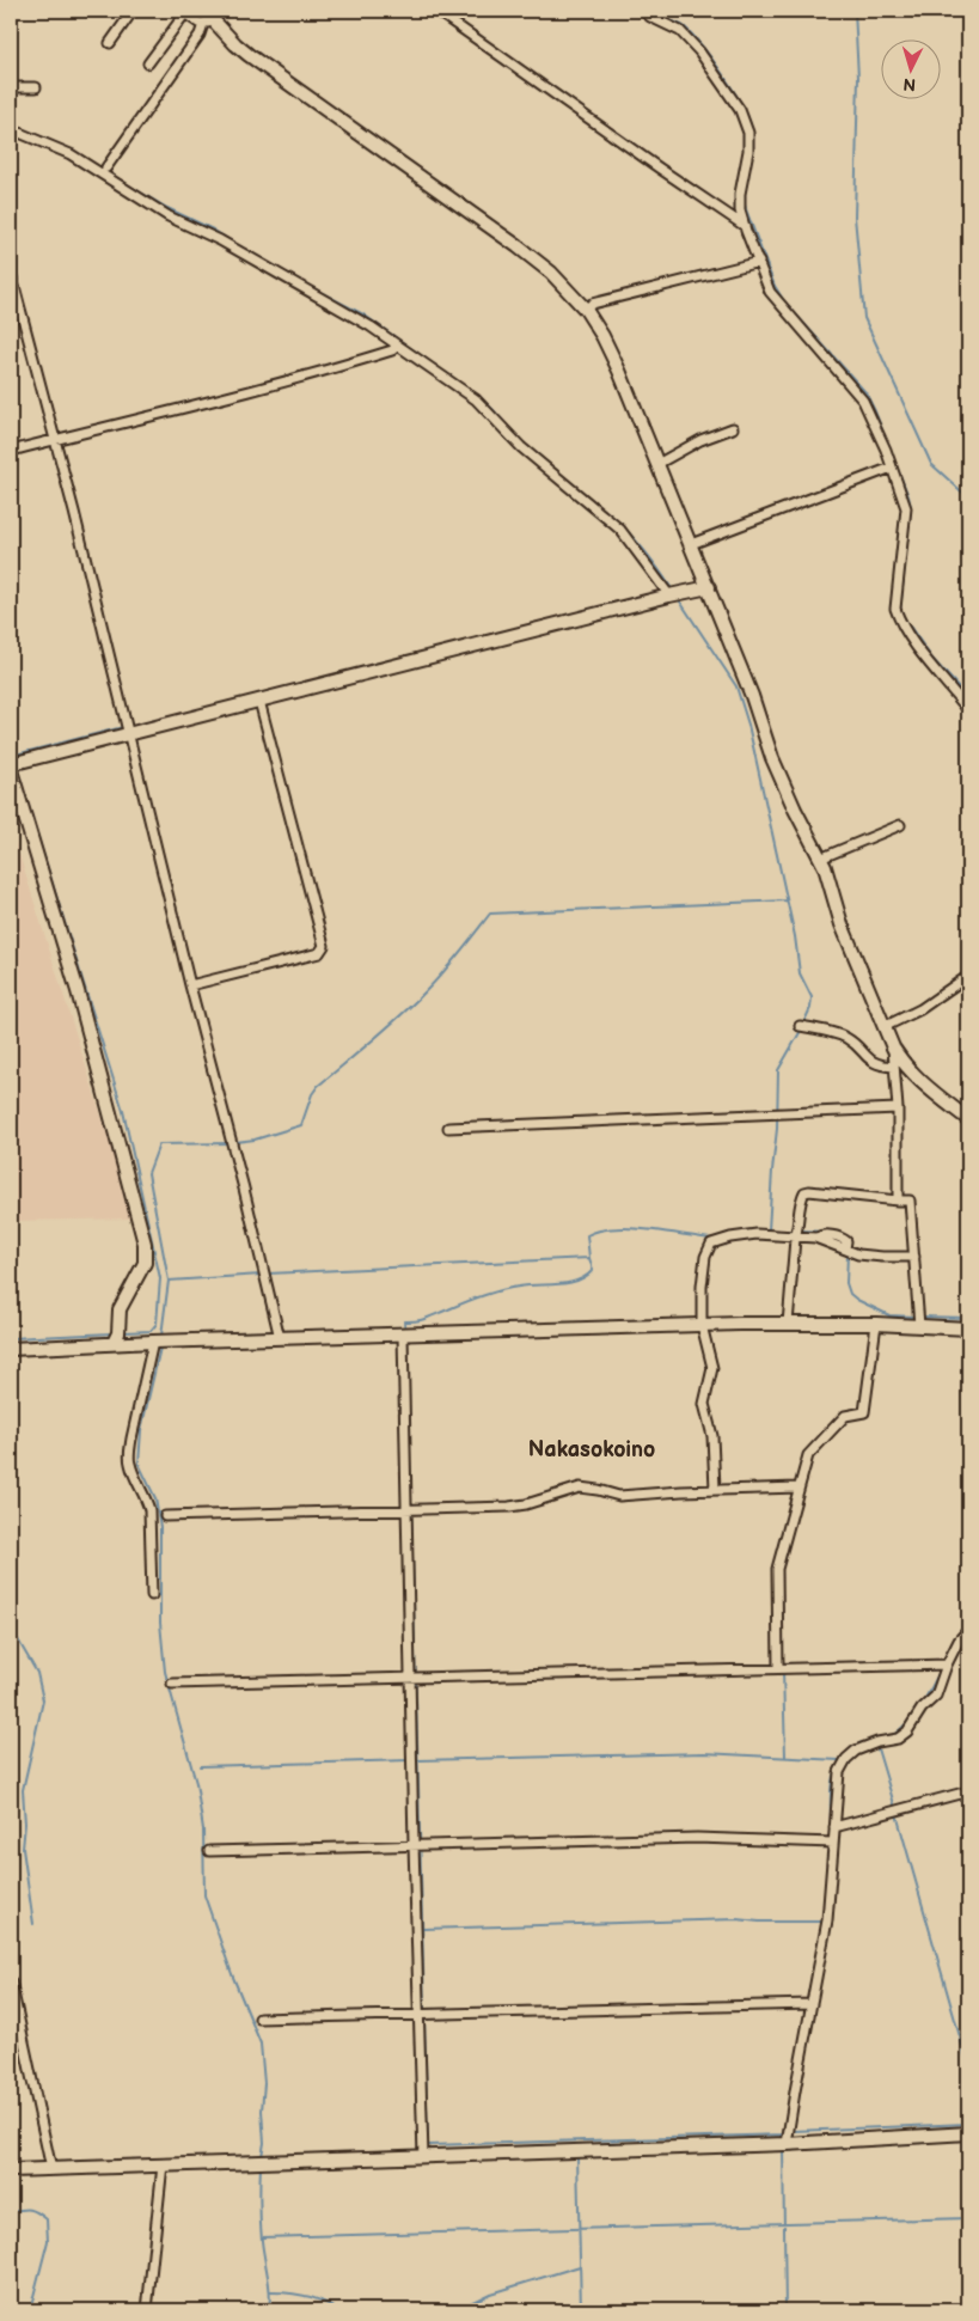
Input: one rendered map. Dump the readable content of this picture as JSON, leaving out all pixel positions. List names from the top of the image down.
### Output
{
  "districts": ["Nakasokoino"],
  "north": "bottom"
}
